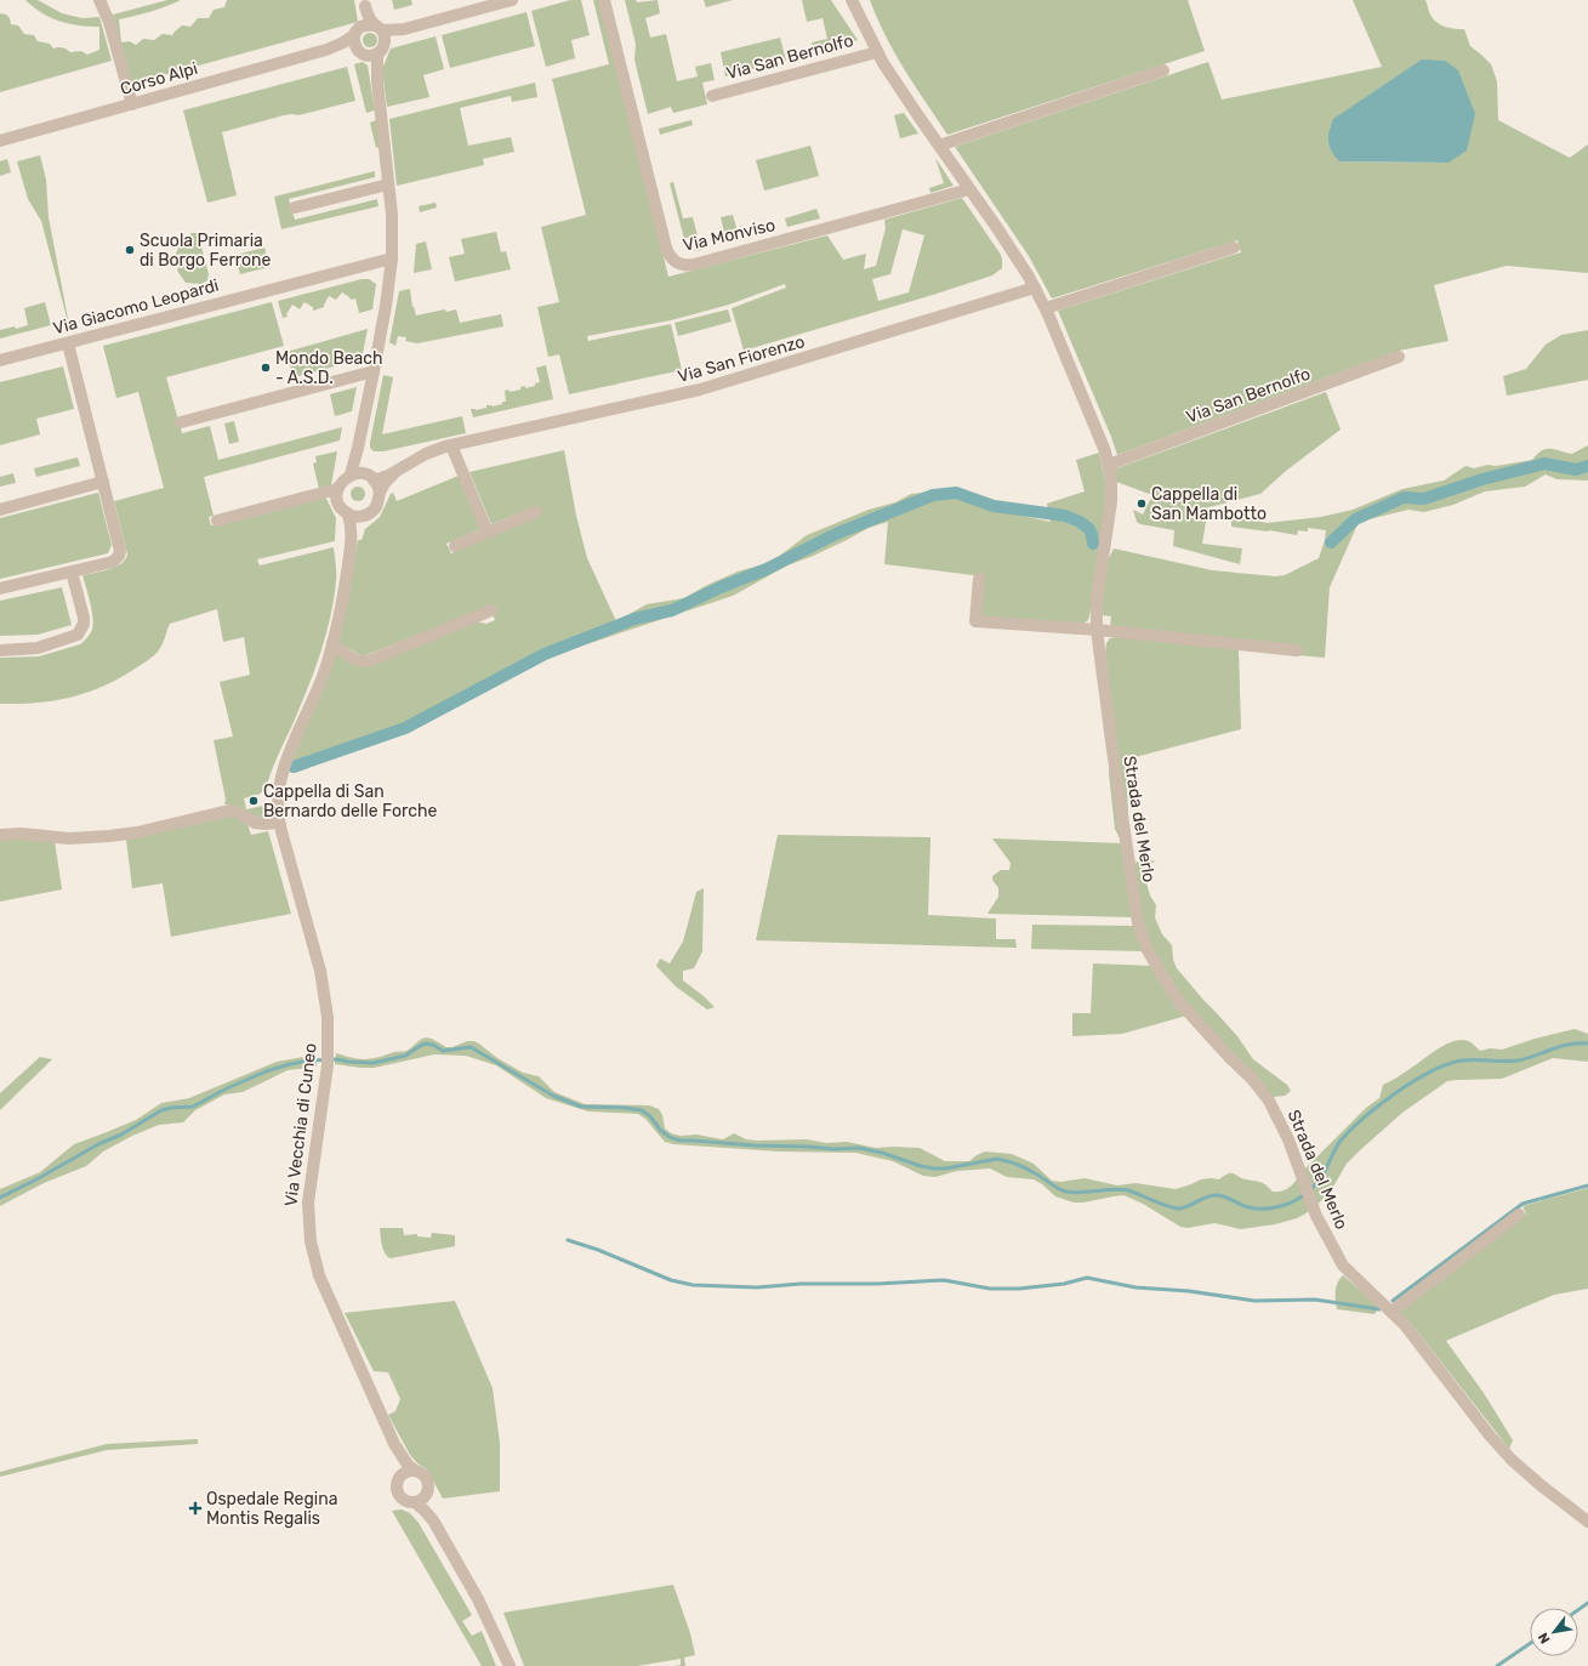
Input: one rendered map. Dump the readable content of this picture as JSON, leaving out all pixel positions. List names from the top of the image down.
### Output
{
  "streets": {
    "street": [
      "Via San Bernolfo",
      "Corso Alpi",
      "Via Monviso",
      "Via Giacomo Leopardi",
      "Via San Fiorenzo",
      "Strada del Merlo",
      "Via Vecchia di Cuneo"
    ]
  },
  "crossings": [
    ["Via San Bernolfo", "Via Monviso"],
    ["Via San Bernolfo", "Via San Fiorenzo"],
    ["Via San Bernolfo", "Strada del Merlo"]
  ],
  "places": {
    "other": [
      "Scuola Primaria di Borgo Ferrone",
      "Mondo Beach - A.S.D.",
      "Cappella di San Mambotto",
      "Cappella di San Bernardo delle Forche"
    ],
    "health": ["Ospedale Regina Montis Regalis"]
  },
  "north": "bottom left"
}
